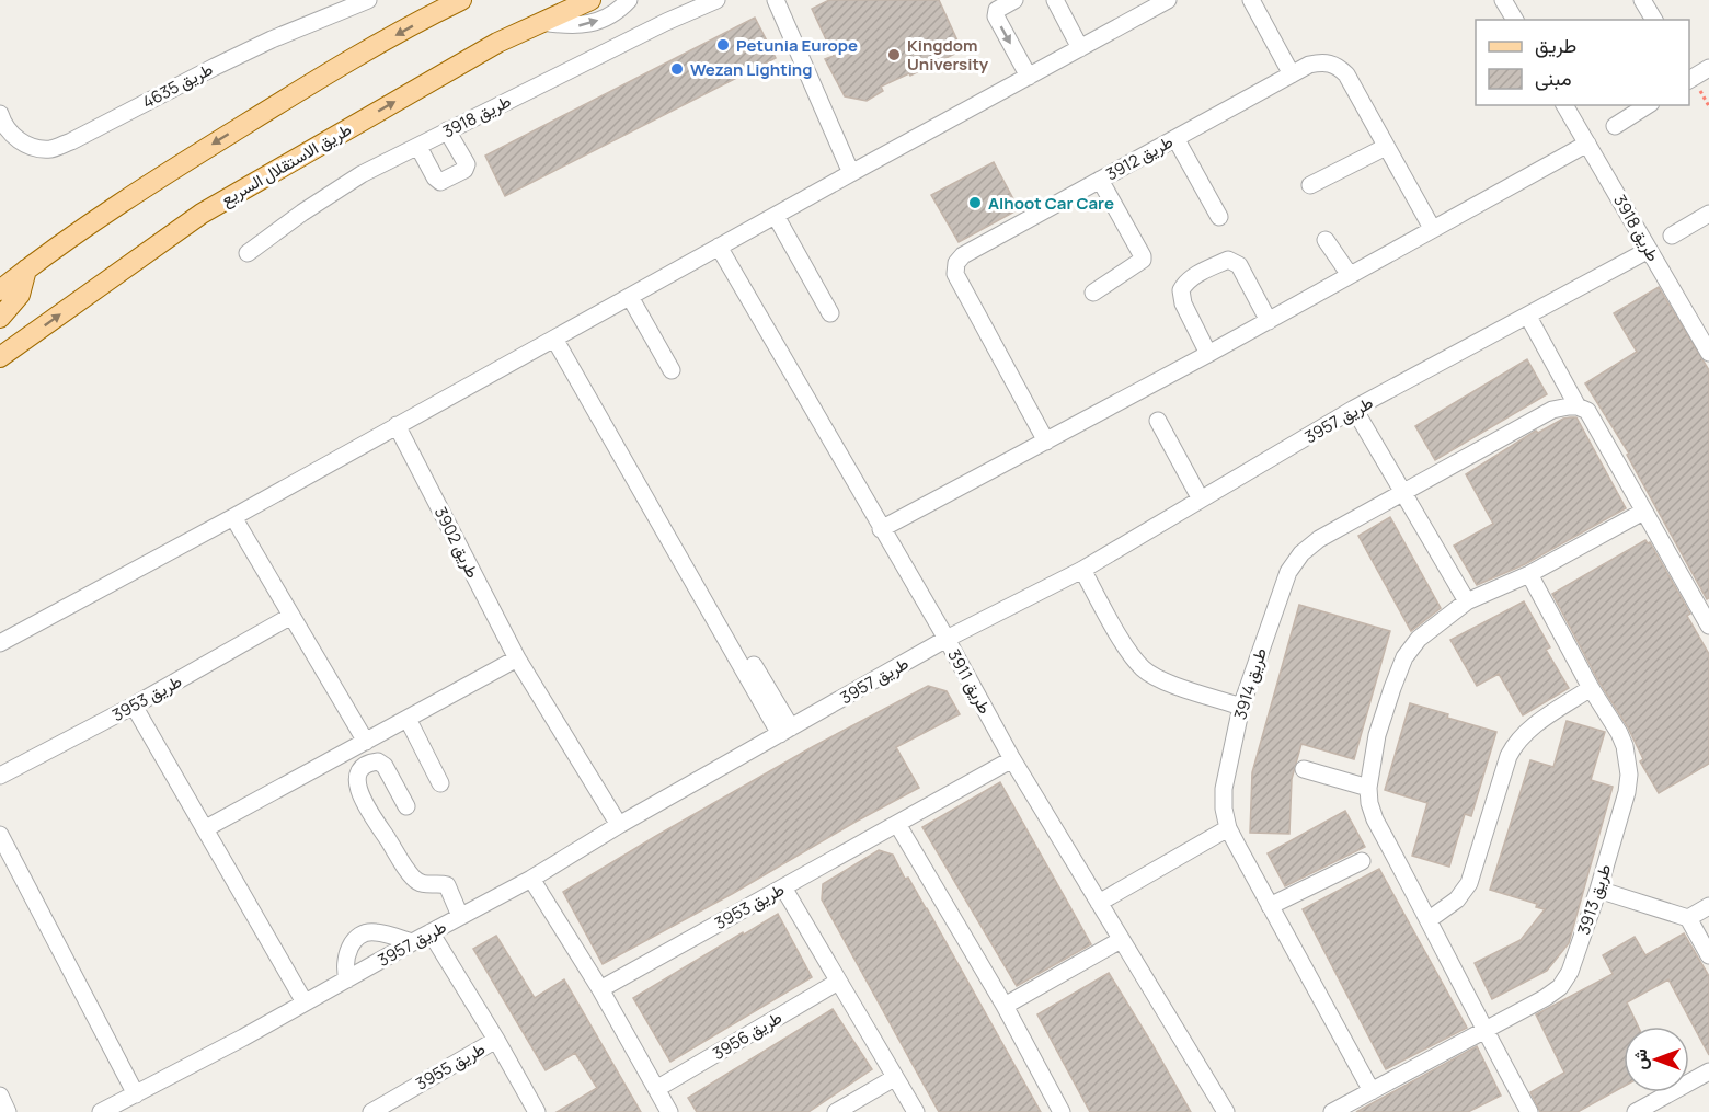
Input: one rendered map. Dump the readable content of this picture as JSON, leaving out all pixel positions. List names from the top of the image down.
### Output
{
  "streets": {
    "main road": ["طريق الاستقلال السريع"],
    "street": [
      "طريق 4635",
      "طريق 3918",
      "طريق 3912",
      "طريق 3957",
      "طريق 3902",
      "طريق 3911",
      "طريق 3914",
      "طريق 3953",
      "طريق 3913",
      "طريق 3956",
      "طريق 3955"
    ]
  },
  "crossings": [
    ["طريق 3918", "طريق 3957"],
    ["طريق 3957", "طريق 3902"],
    ["طريق 3957", "طريق 3911"],
    ["طريق 3911", "طريق 3953"],
    ["طريق 3914", "طريق 3913"]
  ],
  "places": [
    "Petunia Europe",
    "Kingdom University",
    "Wezan Lighting",
    "Alhoot Car Care"
  ],
  "legend": ["طريق", "مبنى"],
  "north": "left"
}
